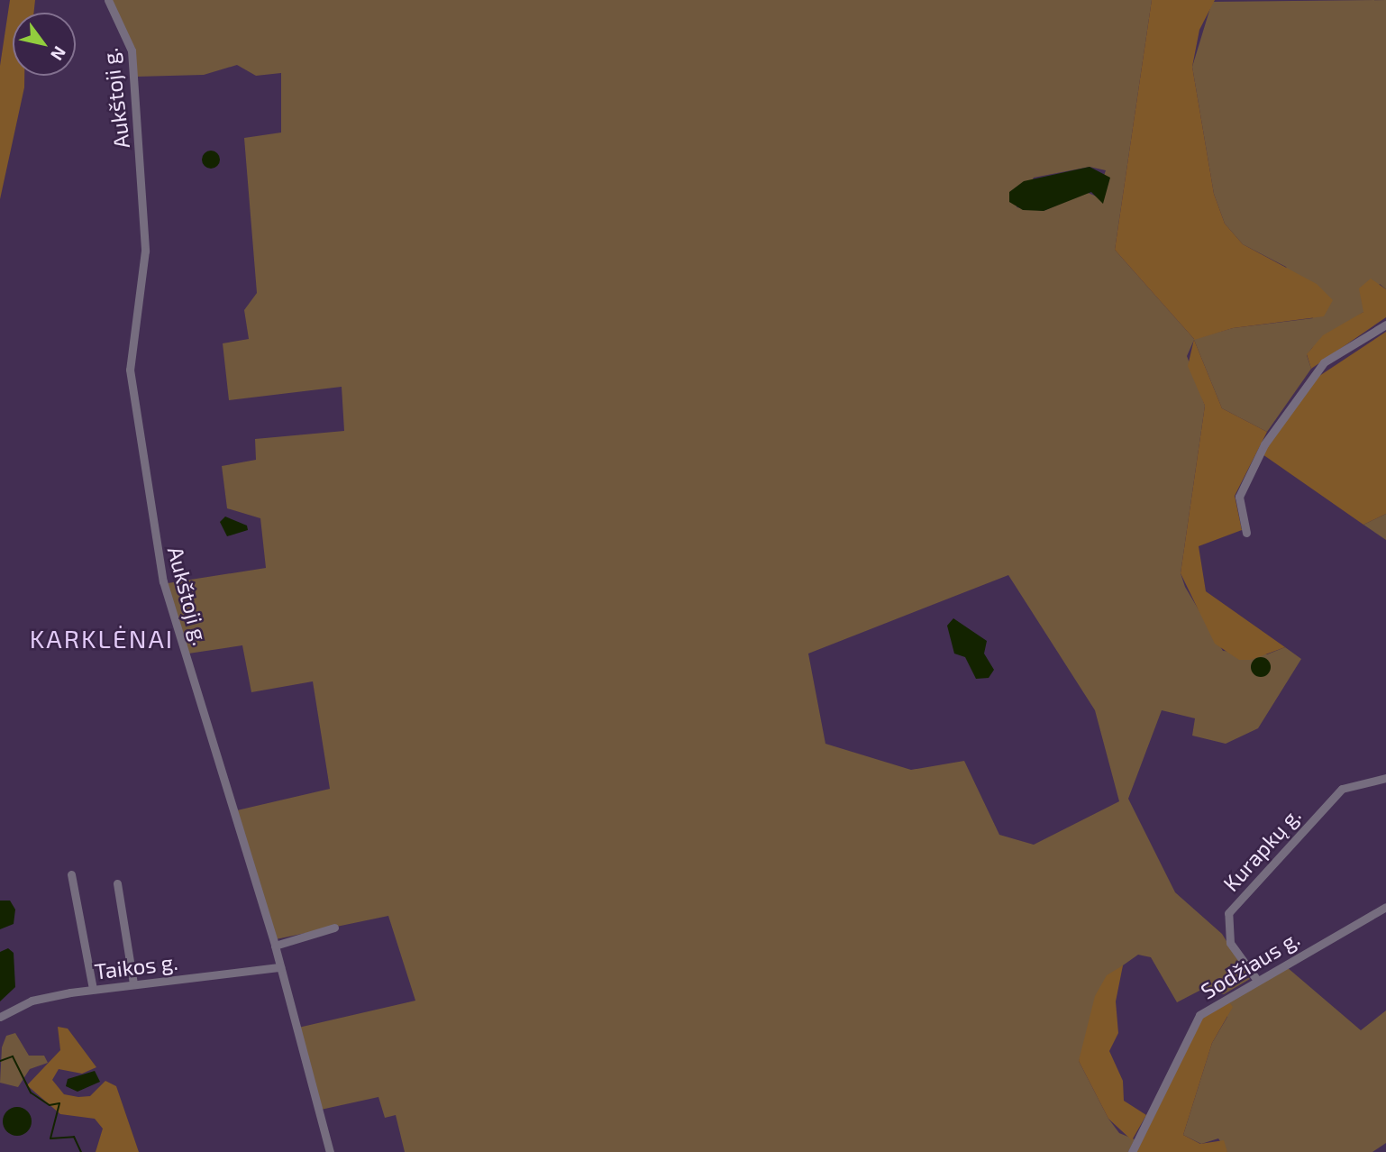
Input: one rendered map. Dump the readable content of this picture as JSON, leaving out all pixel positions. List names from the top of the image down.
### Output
{
  "streets": {
    "street": [
      "Aukštoji g.",
      "Kurapkų g.",
      "Sodžiaus g.",
      "Taikos g."
    ]
  },
  "crossings": [
    ["Aukštoji g.", "Taikos g."],
    ["Kurapkų g.", "Sodžiaus g."]
  ],
  "districts": ["KARKLĖNAI"],
  "north": "bottom right"
}
